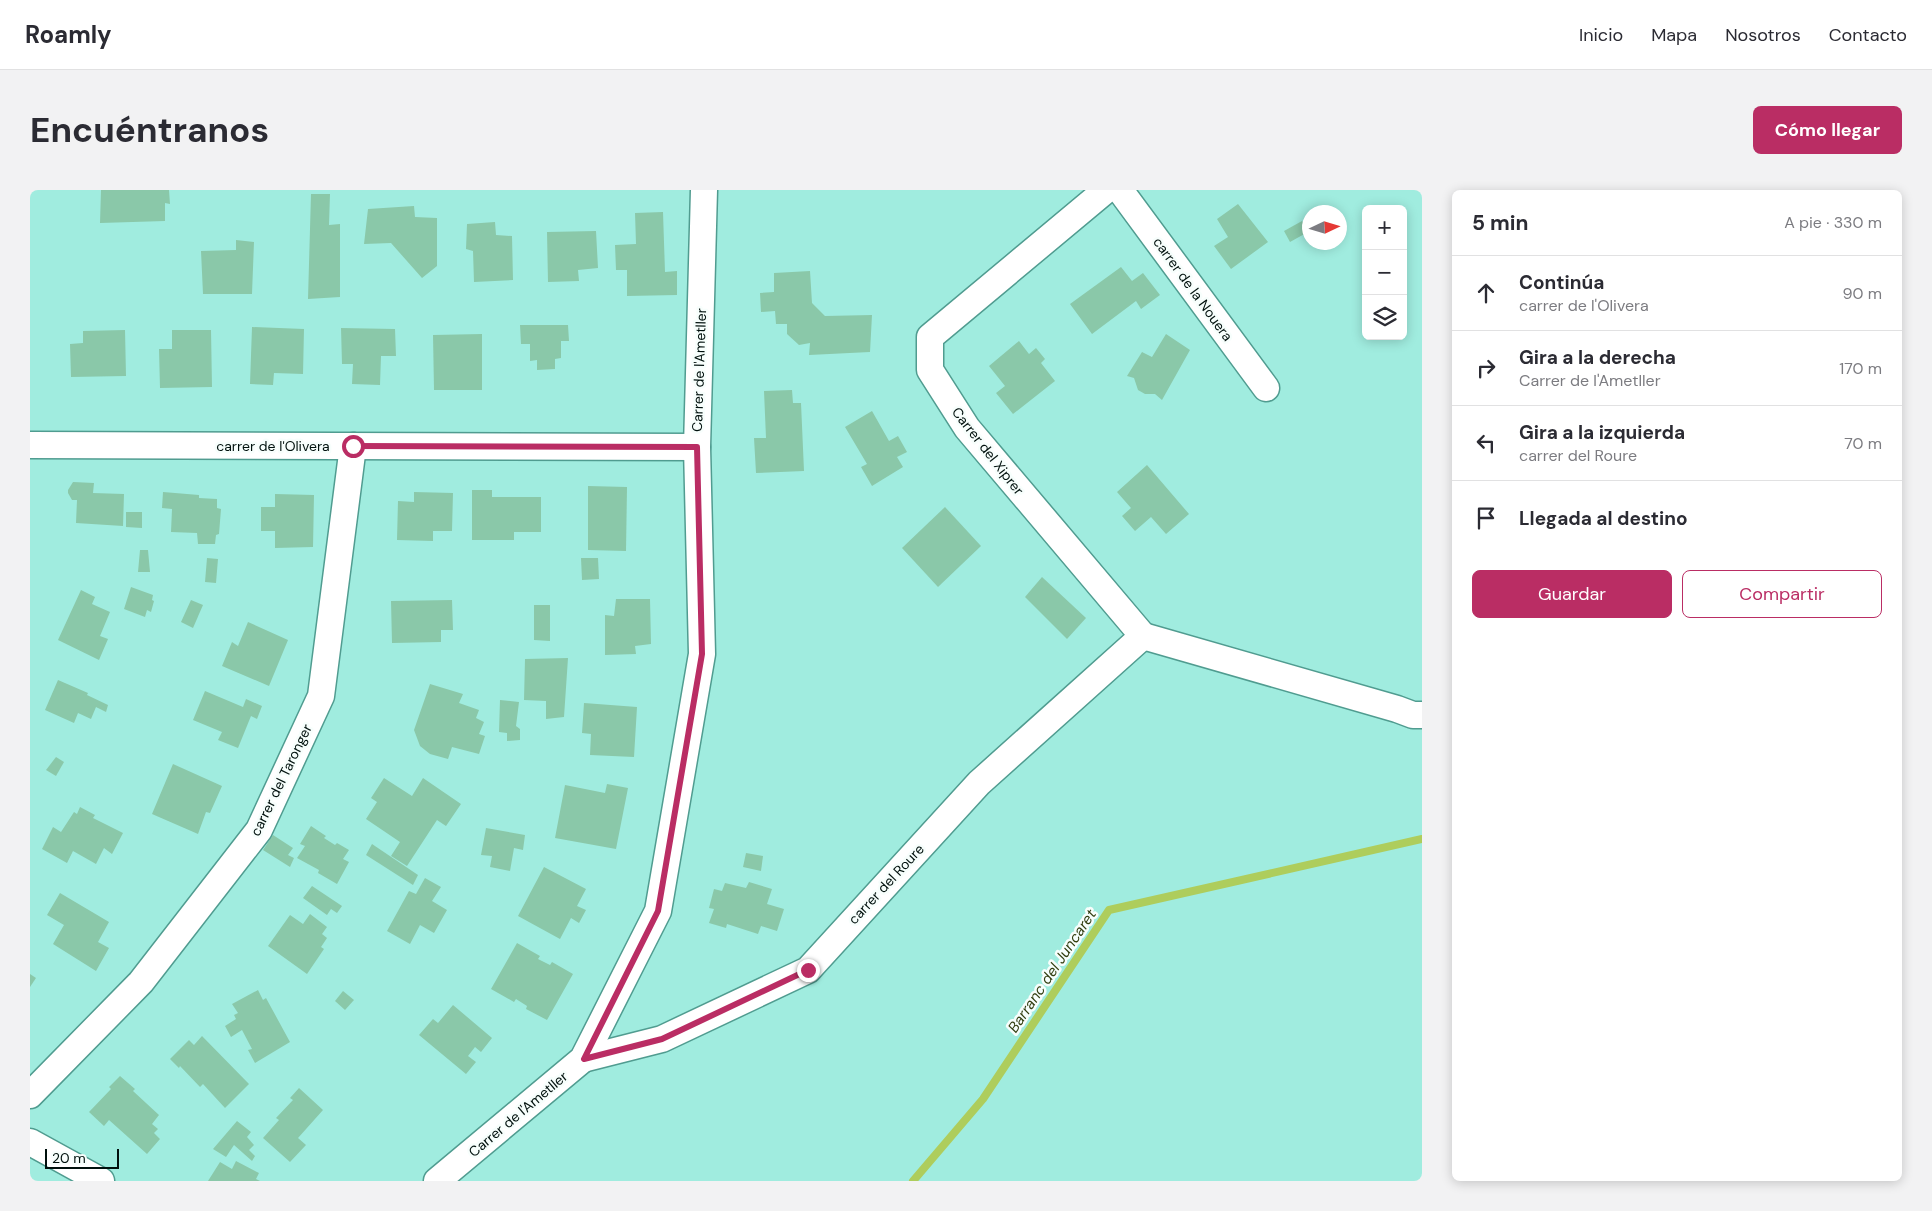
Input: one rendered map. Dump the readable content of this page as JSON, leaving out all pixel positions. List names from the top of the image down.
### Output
{
  "streets": {
    "street": [
      "carrer de la Nouera",
      "Carrer de l'Ametller",
      "carrer de l'Olivera",
      "Carrer del Xiprer",
      "carrer del Taronger",
      "carrer del Roure"
    ]
  },
  "crossings": [
    ["Carrer de l'Ametller", "carrer de l'Olivera"],
    ["Carrer de l'Ametller", "carrer del Roure"],
    ["carrer de l'Olivera", "carrer del Taronger"],
    ["Carrer del Xiprer", "carrer del Roure"]
  ],
  "water": ["Barranc del Juncaret"],
  "scale_bar": "20 m",
  "north": "right",
  "page": {
    "header": "Roamly",
    "nav": [
      "Inicio",
      "Mapa",
      "Nosotros",
      "Contacto"
    ],
    "buttons": [
      "Cómo llegar",
      ["Guardar", "Compartir"]
    ],
    "title": "Encuéntranos",
    "heading": ["5 min", "A pie · 330 m"],
    "map_buttons": ["+", "−"],
    "list": [
      ["Continúa", "carrer de l'Olivera", "90 m"],
      ["Gira a la derecha", "Carrer de l'Ametller", "170 m"],
      ["Gira a la izquierda", "carrer del Roure", "70 m"],
      "Llegada al destino"
    ],
    "scale": "20 m"
  }
}
